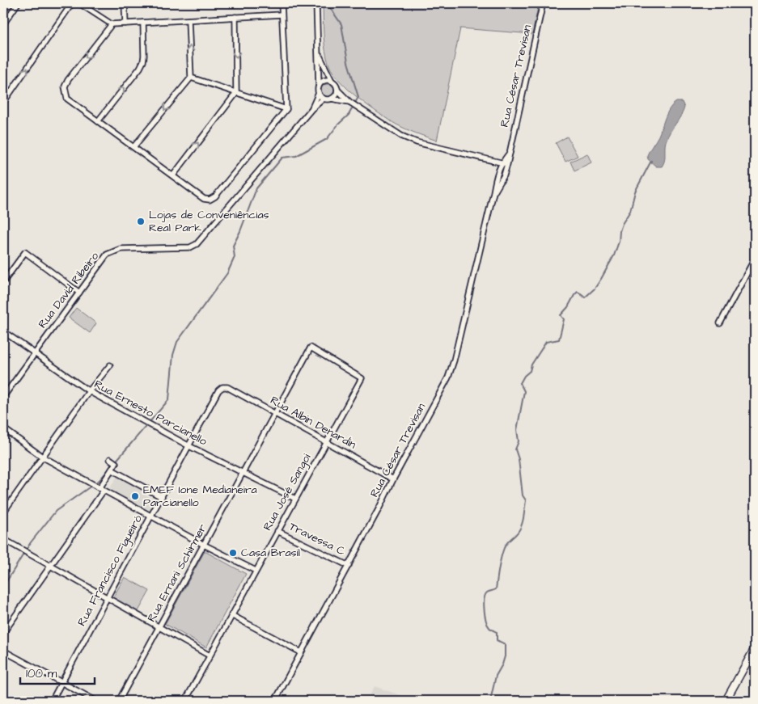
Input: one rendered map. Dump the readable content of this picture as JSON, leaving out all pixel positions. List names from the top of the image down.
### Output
{
  "streets": {
    "street": [
      "Rua César Trevisan",
      "Rua David Ribeiro",
      "Rua Ernesto Parcianello",
      "Rua Albin Denardin",
      "Rua José Sangoi",
      "Travessa C",
      "Rua Francisco Figueiró",
      "Rua Ernani Schirmer"
    ]
  },
  "crossings": [
    ["Rua César Trevisan", "Rua Albin Denardin"],
    ["Rua César Trevisan", "Travessa C"],
    ["Rua David Ribeiro", "Rua Ernesto Parcianello"],
    ["Rua Ernesto Parcianello", "Rua José Sangoi"],
    ["Rua Ernesto Parcianello", "Rua Francisco Figueiró"],
    ["Rua Ernesto Parcianello", "Rua Ernani Schirmer"],
    ["Rua Albin Denardin", "Rua José Sangoi"],
    ["Rua Albin Denardin", "Rua Francisco Figueiró"],
    ["Rua Albin Denardin", "Rua Ernani Schirmer"],
    ["Rua José Sangoi", "Travessa C"],
    ["Rua José Sangoi", "Rua Ernani Schirmer"]
  ],
  "places": ["Lojas de Conveniências Real Park", "EMEF Ione Medianeira Parcianello", "Casa Brasil"],
  "scale_bar": "100 m"
}
